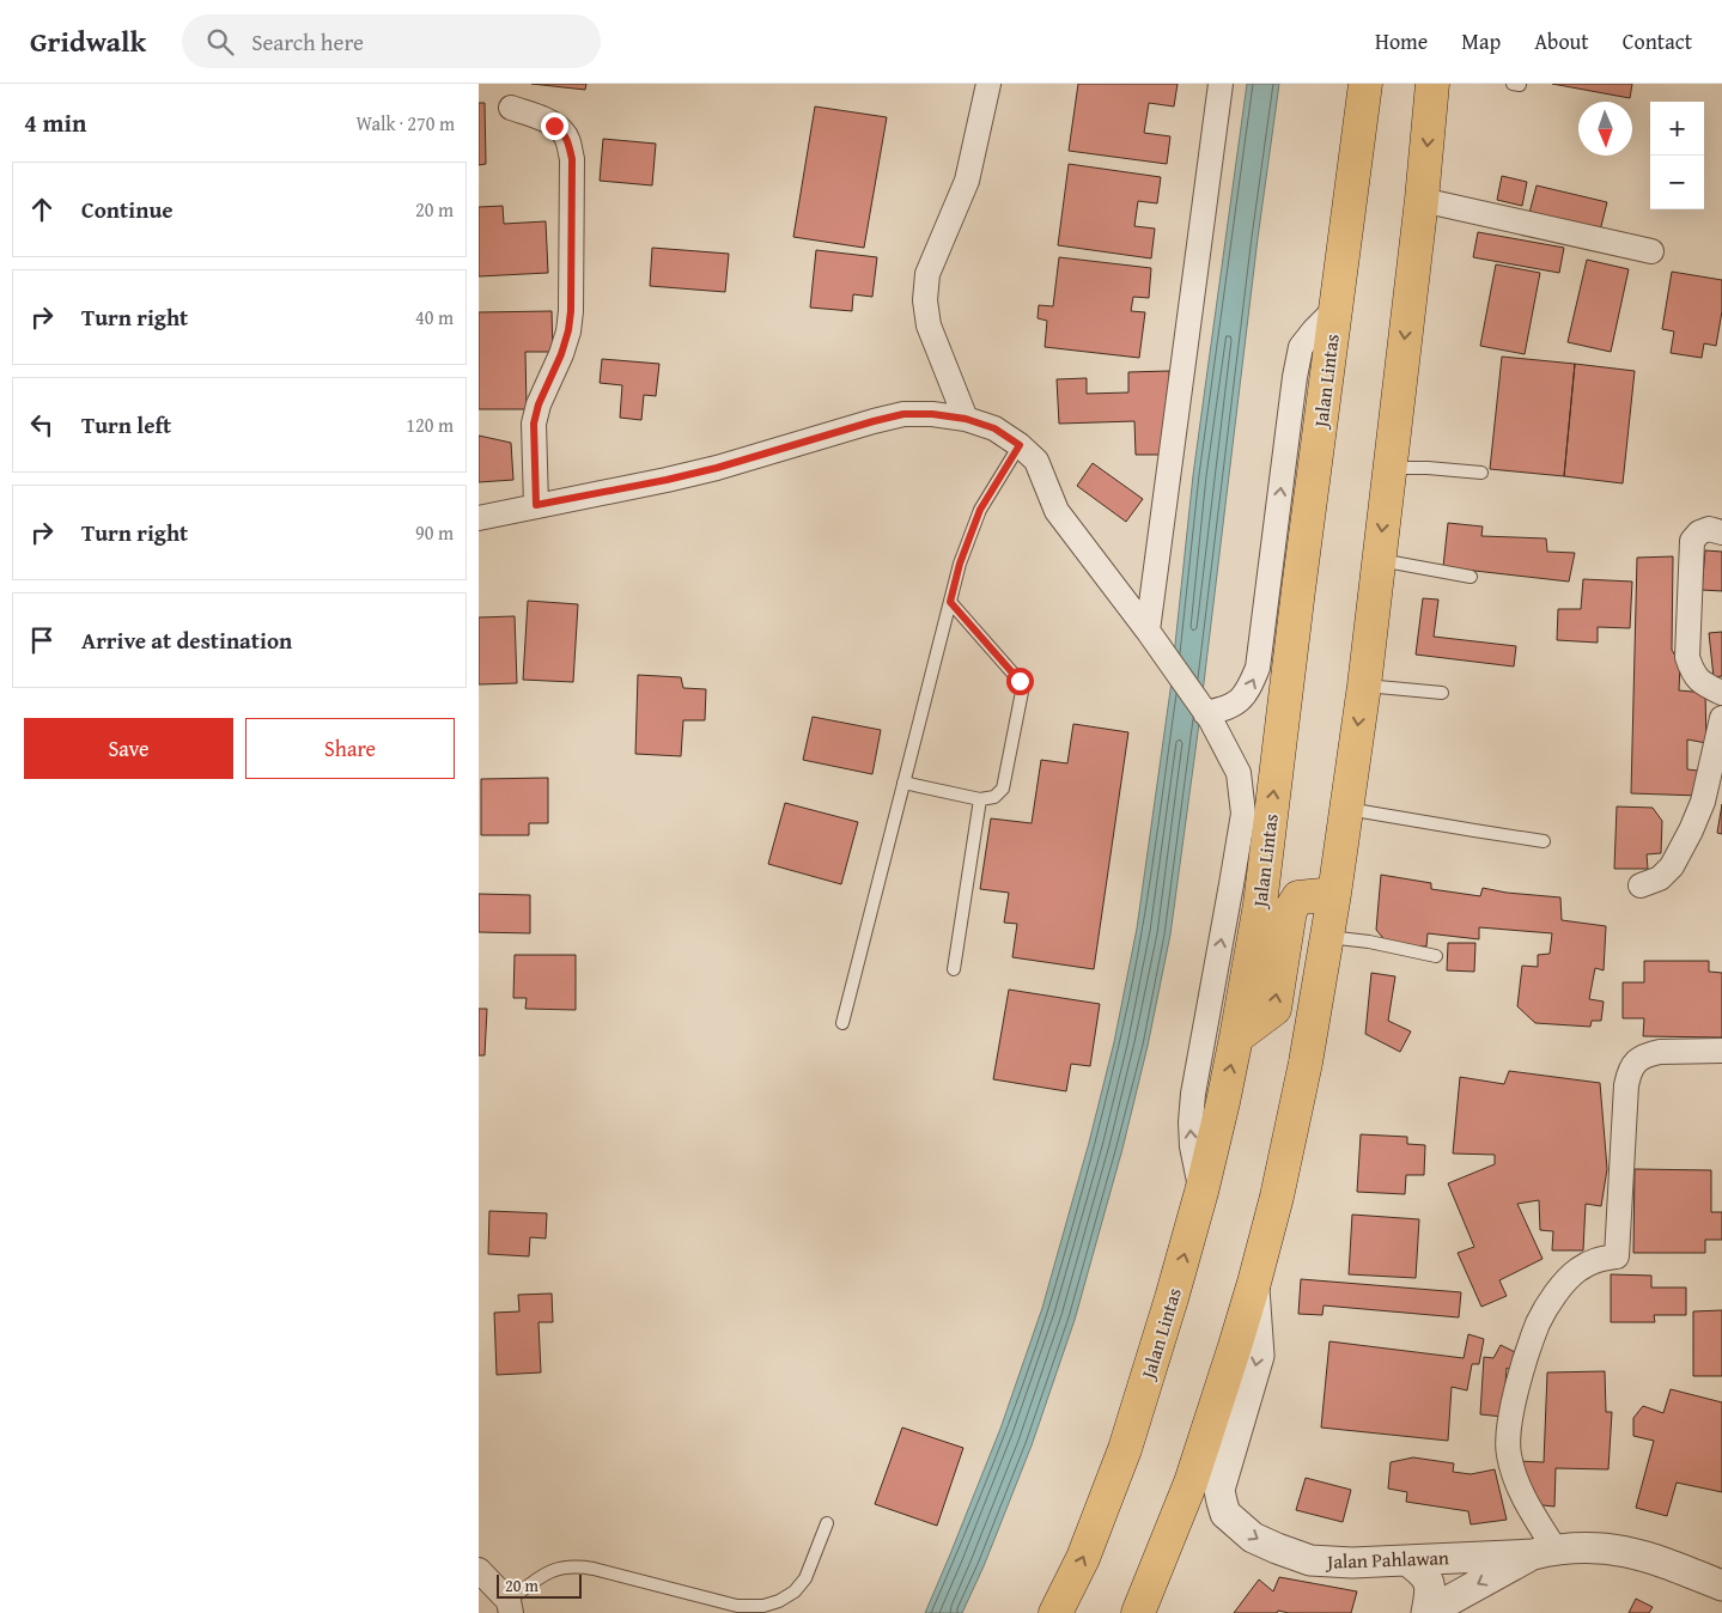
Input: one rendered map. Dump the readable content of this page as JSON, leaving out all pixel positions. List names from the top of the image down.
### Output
{
  "streets": {
    "highway": ["Jalan Lintas"],
    "street": ["Jalan Pahlawan"]
  },
  "scale_bar": "20 m",
  "north": "bottom",
  "page": {
    "header": "Gridwalk",
    "search": "Search here",
    "nav": [
      "Home",
      "Map",
      "About",
      "Contact"
    ],
    "heading": ["4 min", "Walk · 270 m"],
    "map_buttons": ["+", "−"],
    "list": [
      ["Continue", "20 m"],
      ["Turn right", "40 m"],
      ["Turn left", "120 m"],
      ["Turn right", "90 m"],
      "Arrive at destination"
    ],
    "buttons": ["Save", "Share"],
    "scale": "20 m"
  }
}
